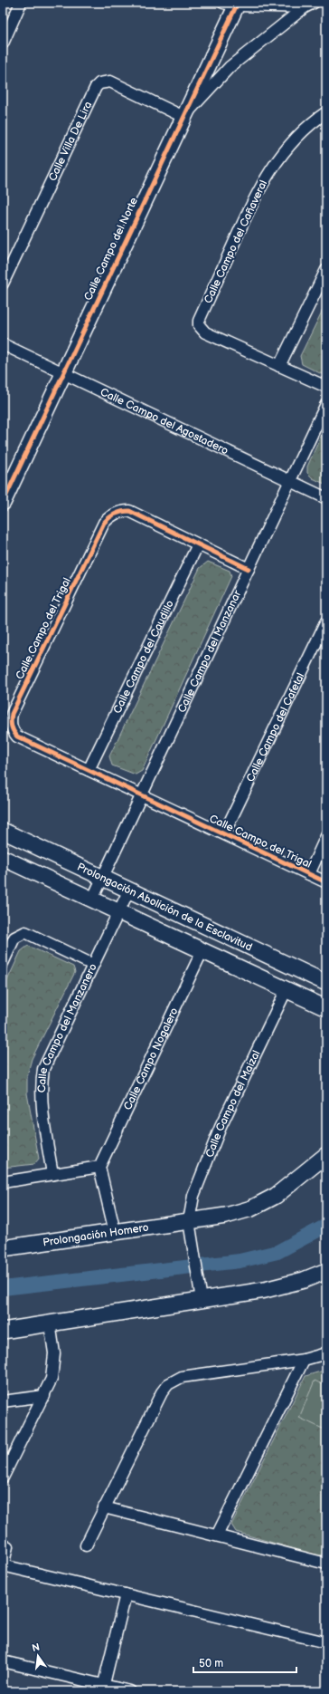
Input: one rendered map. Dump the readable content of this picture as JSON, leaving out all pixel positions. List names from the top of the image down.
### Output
{
  "streets": {
    "main road": ["Calle Campo del Norte", "Prolongación Abolición de la Esclavitud", "Prolongación Homero"],
    "street": [
      "Calle Villa De Lira",
      "Calle Campo del Cañaveral",
      "Calle Campo del Agostadero",
      "Calle Campo del Trigal",
      "Calle Campo del Manzanar",
      "Calle Campo del Caudillo",
      "Calle Campo del Cafetal",
      "Calle Campo del Manzanero",
      "Calle Campo Nogalero",
      "Calle Campo del Maizal"
    ]
  },
  "crossings": [
    ["Calle Villa De Lira", "Calle Campo del Norte"],
    ["Calle Campo del Norte", "Calle Campo del Agostadero"],
    ["Calle Campo del Agostadero", "Calle Campo del Manzanar"],
    ["Calle Campo del Trigal", "Calle Campo del Manzanar"],
    ["Calle Campo del Trigal", "Calle Campo del Caudillo"],
    ["Calle Campo del Trigal", "Calle Campo del Cafetal"],
    ["Calle Campo del Manzanar", "Prolongación Abolición de la Esclavitud"],
    ["Prolongación Abolición de la Esclavitud", "Calle Campo del Manzanero"],
    ["Calle Campo del Maizal", "Prolongación Homero"]
  ],
  "scale_bar": "50 m",
  "north": "top"
}
